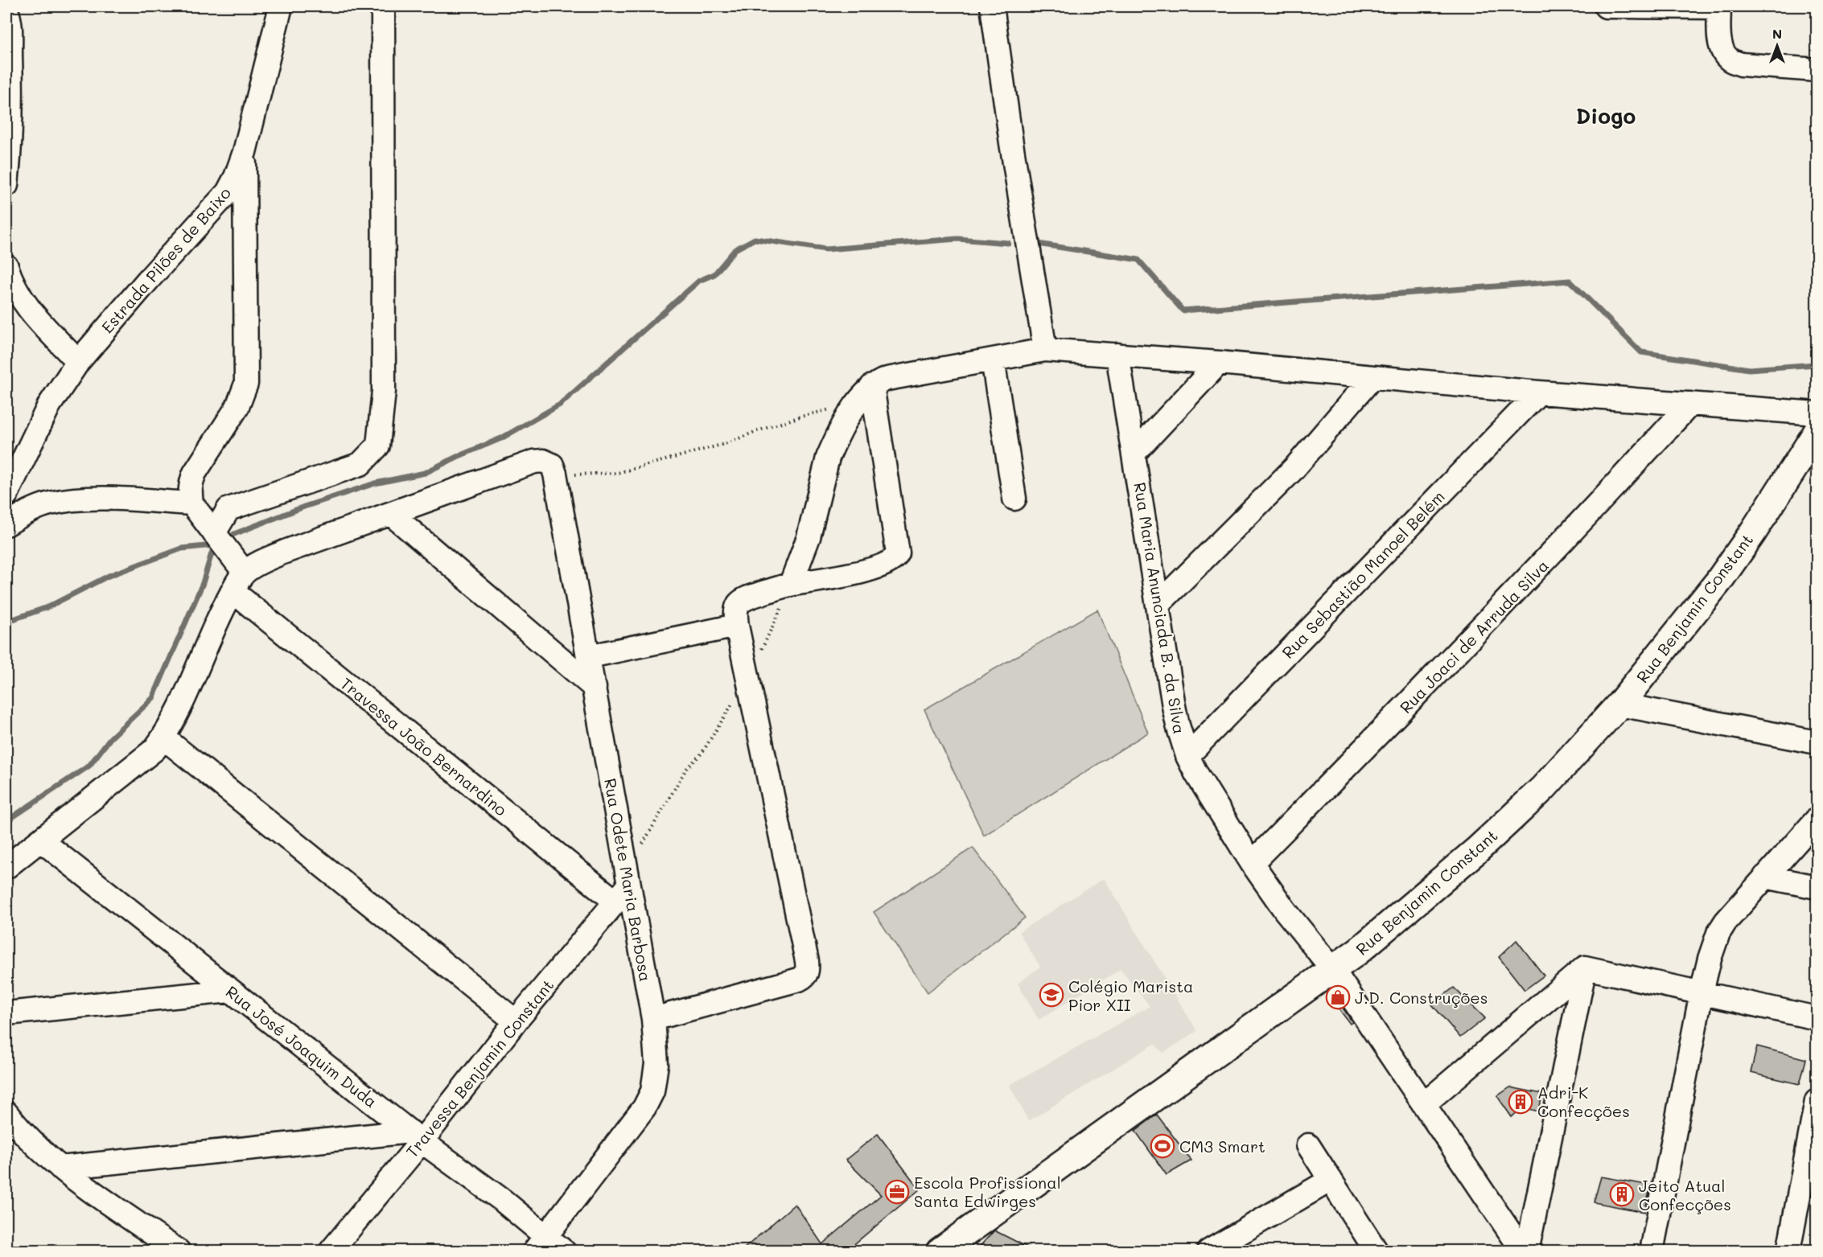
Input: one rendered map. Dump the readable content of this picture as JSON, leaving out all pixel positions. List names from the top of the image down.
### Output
{
  "streets": {
    "main road": ["Rua Benjamin Constant"],
    "street": [
      "Estrada Pilões de Baixo",
      "Rua Sebastião Manoel Belém",
      "Rua Maria Anunciada B. da Silva",
      "Rua Joaci de Arruda Silva",
      "Travessa João Bernardino",
      "Rua Odete Maria Barbosa",
      "Rua José Joaquim Duda",
      "Travessa Benjamin Constant"
    ]
  },
  "crossings": [
    ["Rua Sebastião Manoel Belém", "Rua Maria Anunciada B. da Silva"],
    ["Rua Maria Anunciada B. da Silva", "Rua Benjamin Constant"],
    ["Rua Maria Anunciada B. da Silva", "Rua Joaci de Arruda Silva"],
    ["Travessa João Bernardino", "Rua Odete Maria Barbosa"],
    ["Travessa João Bernardino", "Travessa Benjamin Constant"],
    ["Rua Odete Maria Barbosa", "Rua José Joaquim Duda"],
    ["Rua Odete Maria Barbosa", "Travessa Benjamin Constant"],
    ["Rua José Joaquim Duda", "Travessa Benjamin Constant"]
  ],
  "districts": ["Diogo"],
  "places": {
    "school or university": ["Colégio Marista Pior XII"],
    "shop": ["J.D. Construções"],
    "building": ["Adri-K Confecções", "Jeito Atual Confecções"],
    "sports": ["CM3 Smart"],
    "office": ["Escola Profissional Santa Edwirges"]
  },
  "north": "top"
}
